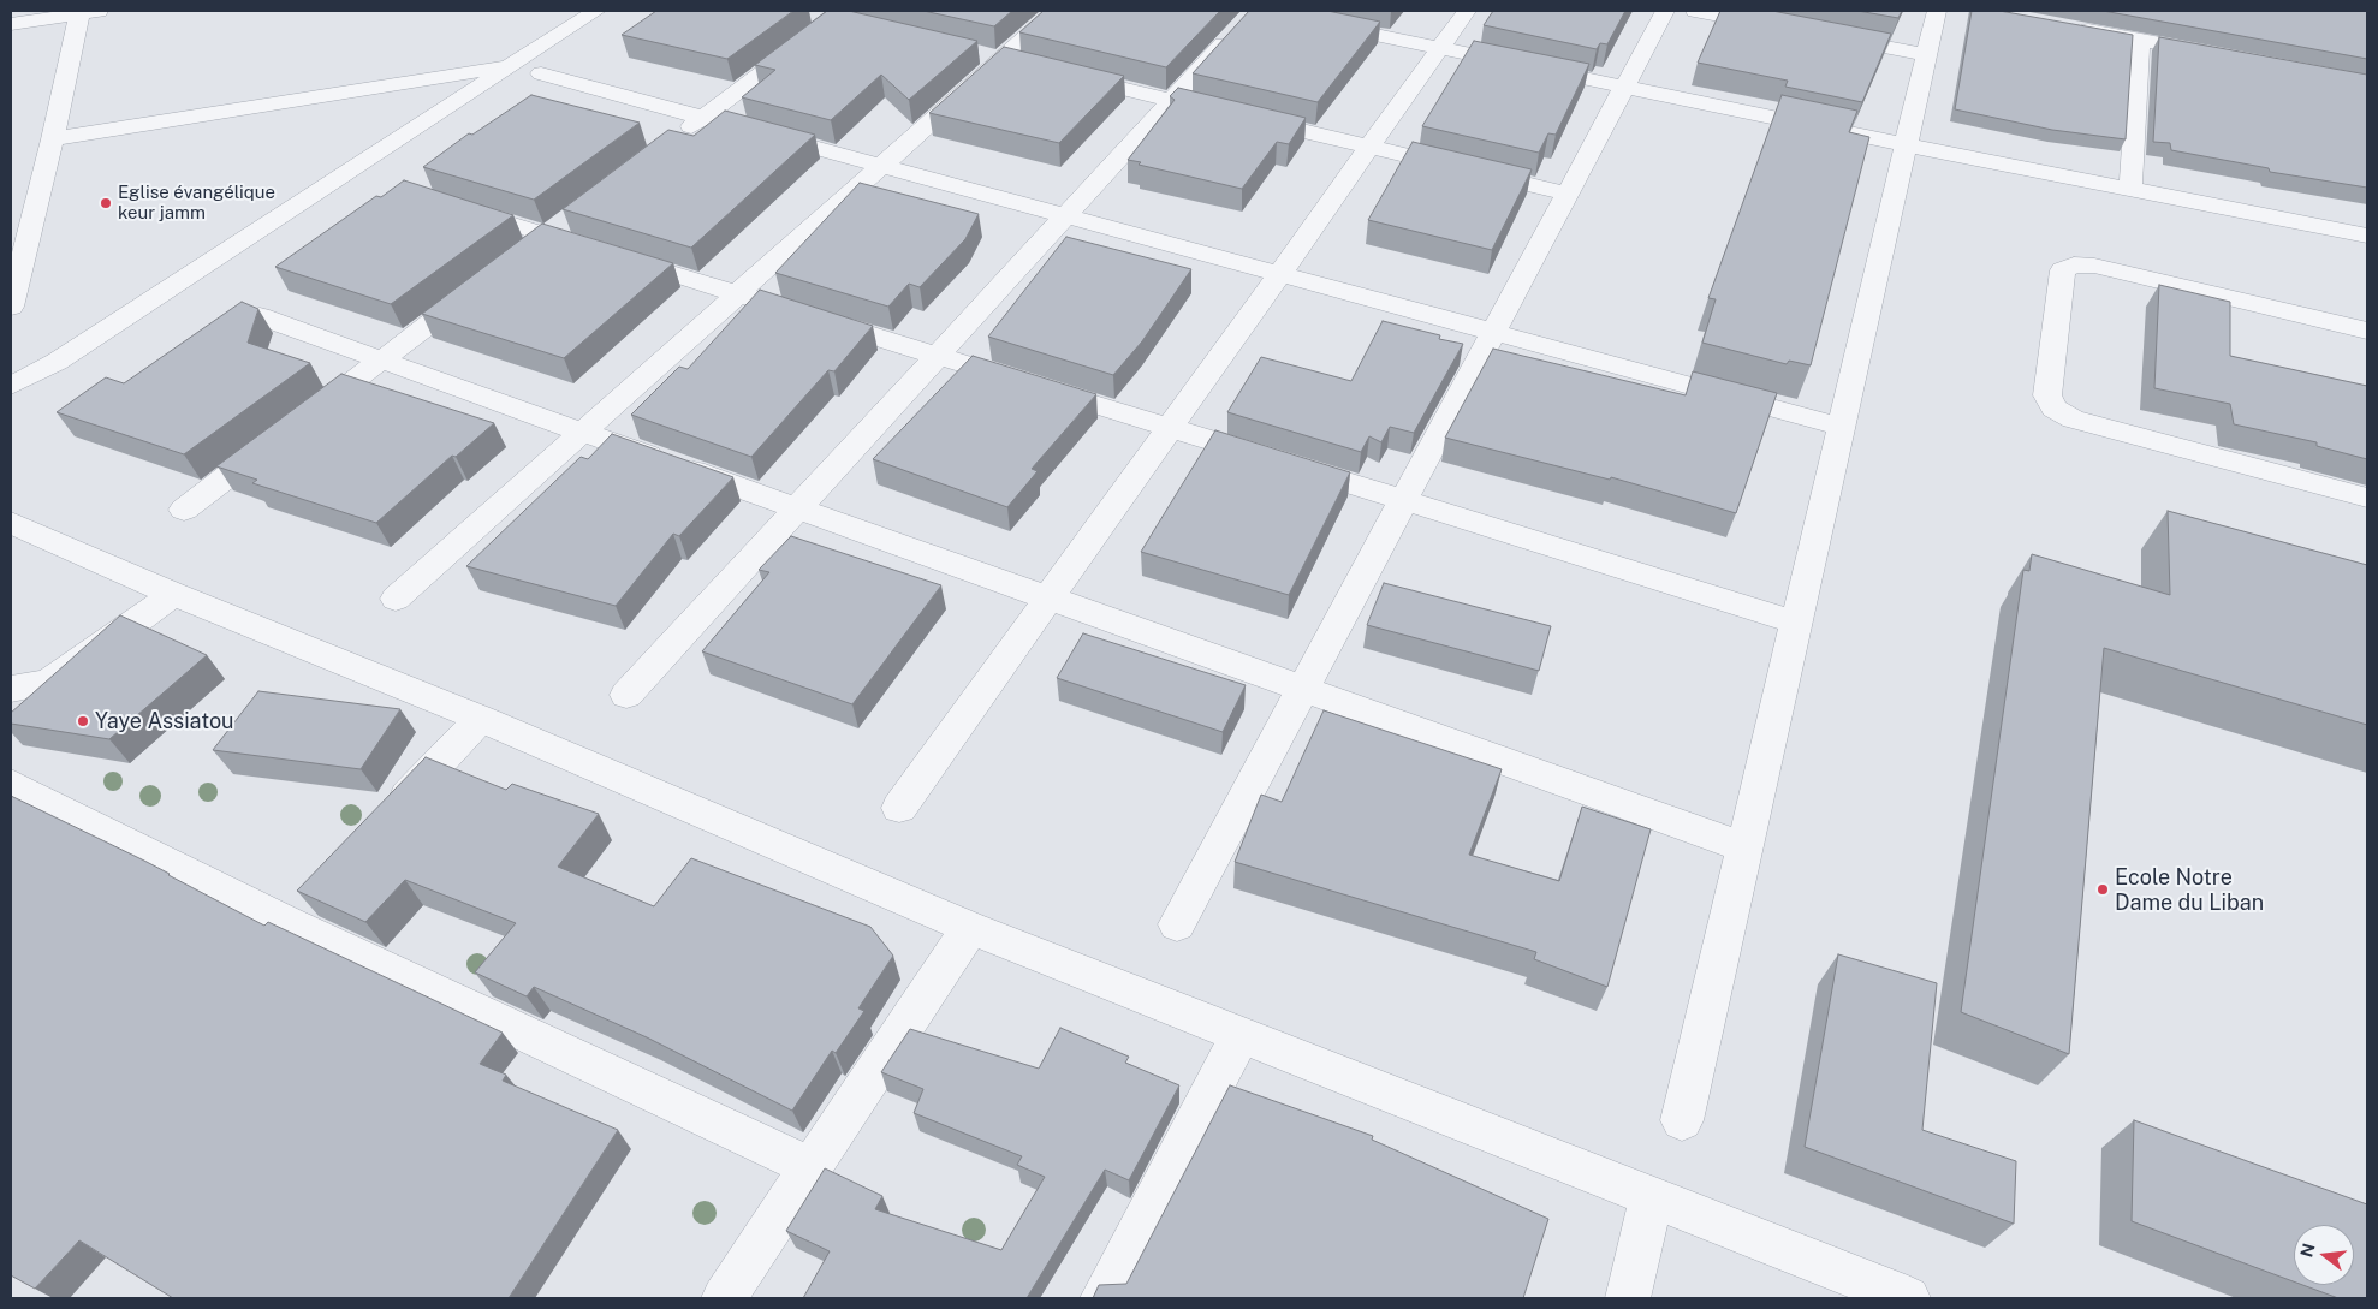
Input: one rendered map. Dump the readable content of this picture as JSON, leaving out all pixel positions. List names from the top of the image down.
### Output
{
  "places": ["Eglise évangélique keur jamm", "Yaye Assiatou", "Ecole Notre Dame du Liban"],
  "north": "left"
}
